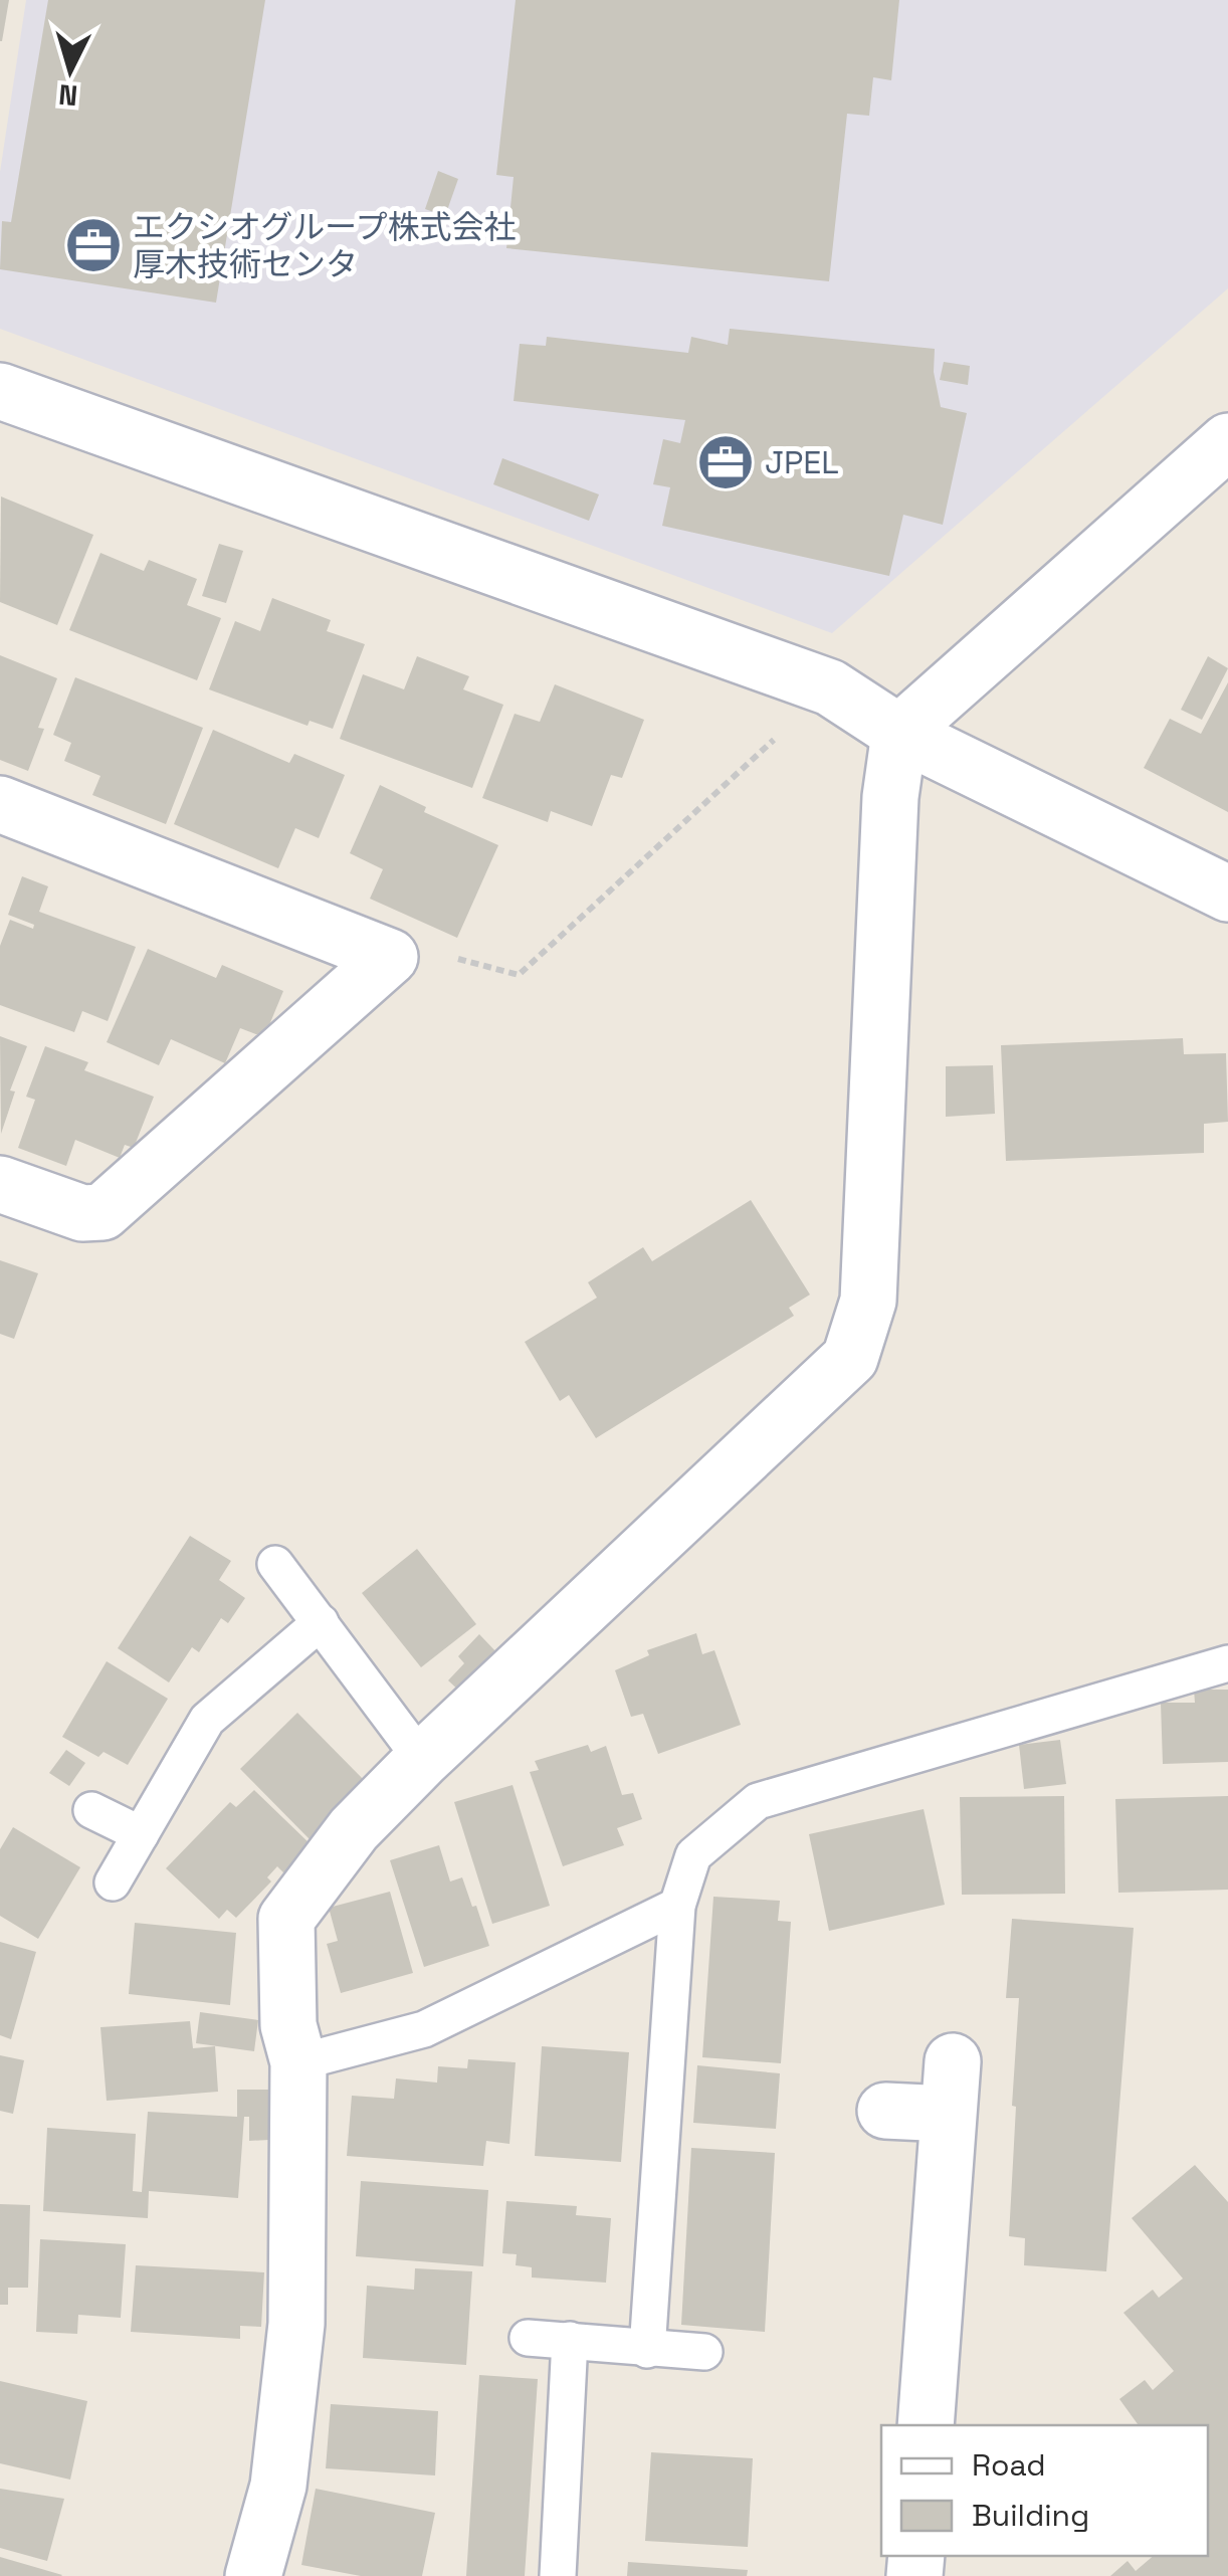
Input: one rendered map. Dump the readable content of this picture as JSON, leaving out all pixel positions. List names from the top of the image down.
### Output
{
  "places": {
    "office": ["エクシオグループ株式会社 厚木技術センタ", "JPEL"]
  },
  "legend": ["Road", "Building"],
  "north": "bottom"
}
